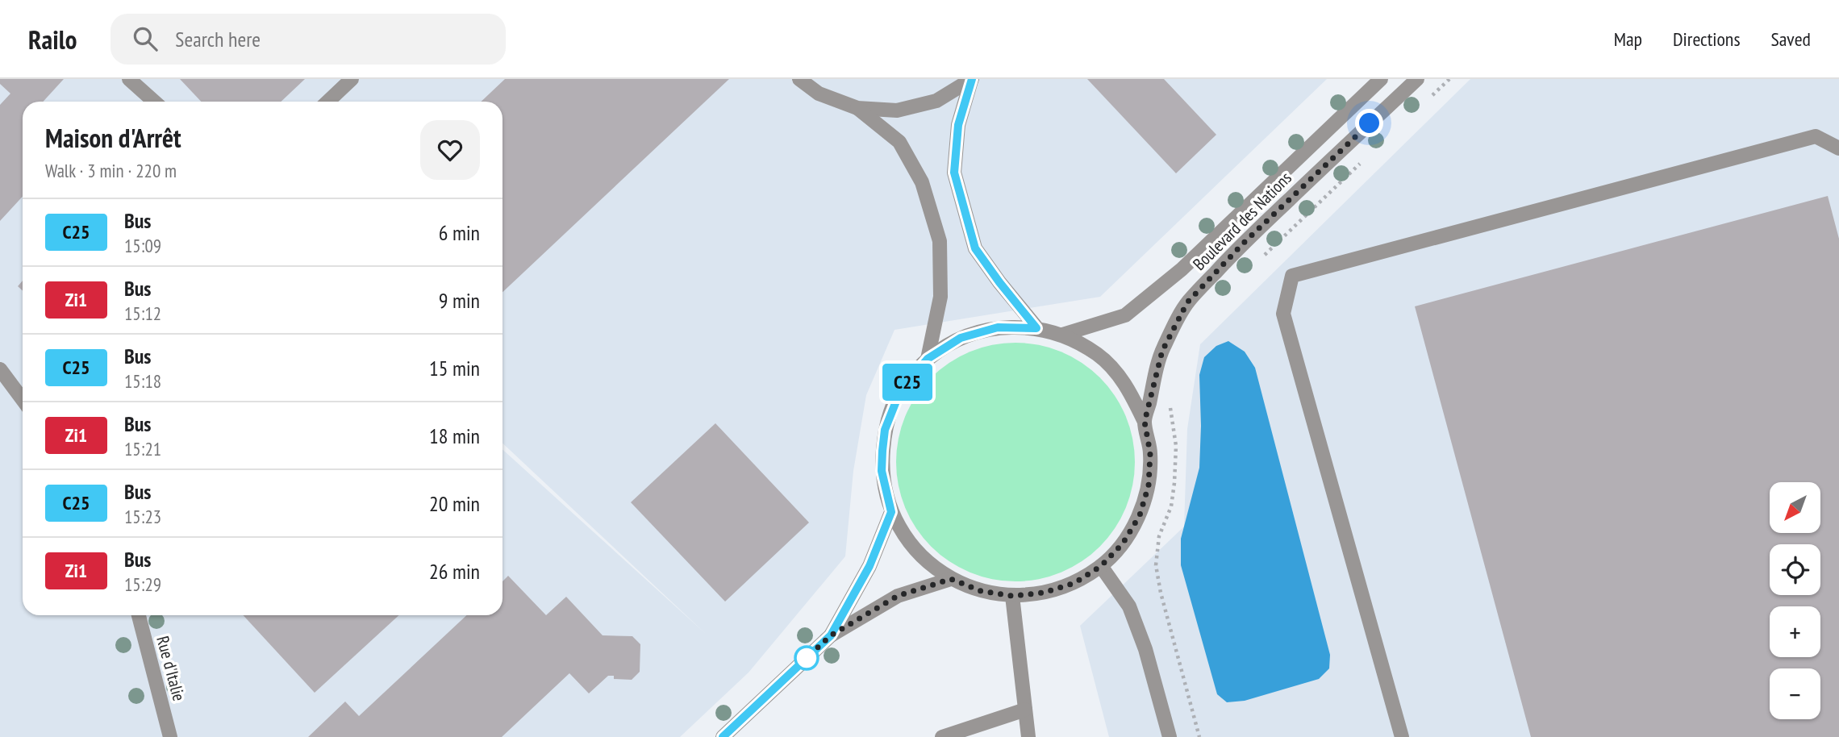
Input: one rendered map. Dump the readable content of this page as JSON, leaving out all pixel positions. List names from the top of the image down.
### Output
{
  "streets": {
    "street": ["Boulevard des Nations", "Rue d'Italie"]
  },
  "lines": ["bus line C25"],
  "north": "bottom left",
  "page": {
    "header": "Railo",
    "search": "Search here",
    "nav": ["Map", "Directions", "Saved"],
    "on_map": "C25",
    "heading": ["Maison d'Arrêt", "Walk · 3 min · 220 m"],
    "list": [
      {
        "mark": "C25",
        "name": "Bus",
        "note": "15:09",
        "value": "6 min"
      },
      {
        "mark": "Zi1",
        "name": "Bus",
        "note": "15:12",
        "value": "9 min"
      },
      {
        "mark": "C25",
        "name": "Bus",
        "note": "15:18",
        "value": "15 min"
      },
      {
        "mark": "Zi1",
        "name": "Bus",
        "note": "15:21",
        "value": "18 min"
      },
      {
        "mark": "C25",
        "name": "Bus",
        "note": "15:23",
        "value": "20 min"
      },
      {
        "mark": "Zi1",
        "name": "Bus",
        "note": "15:29",
        "value": "26 min"
      }
    ],
    "map_buttons": ["+", "−"]
  }
}
